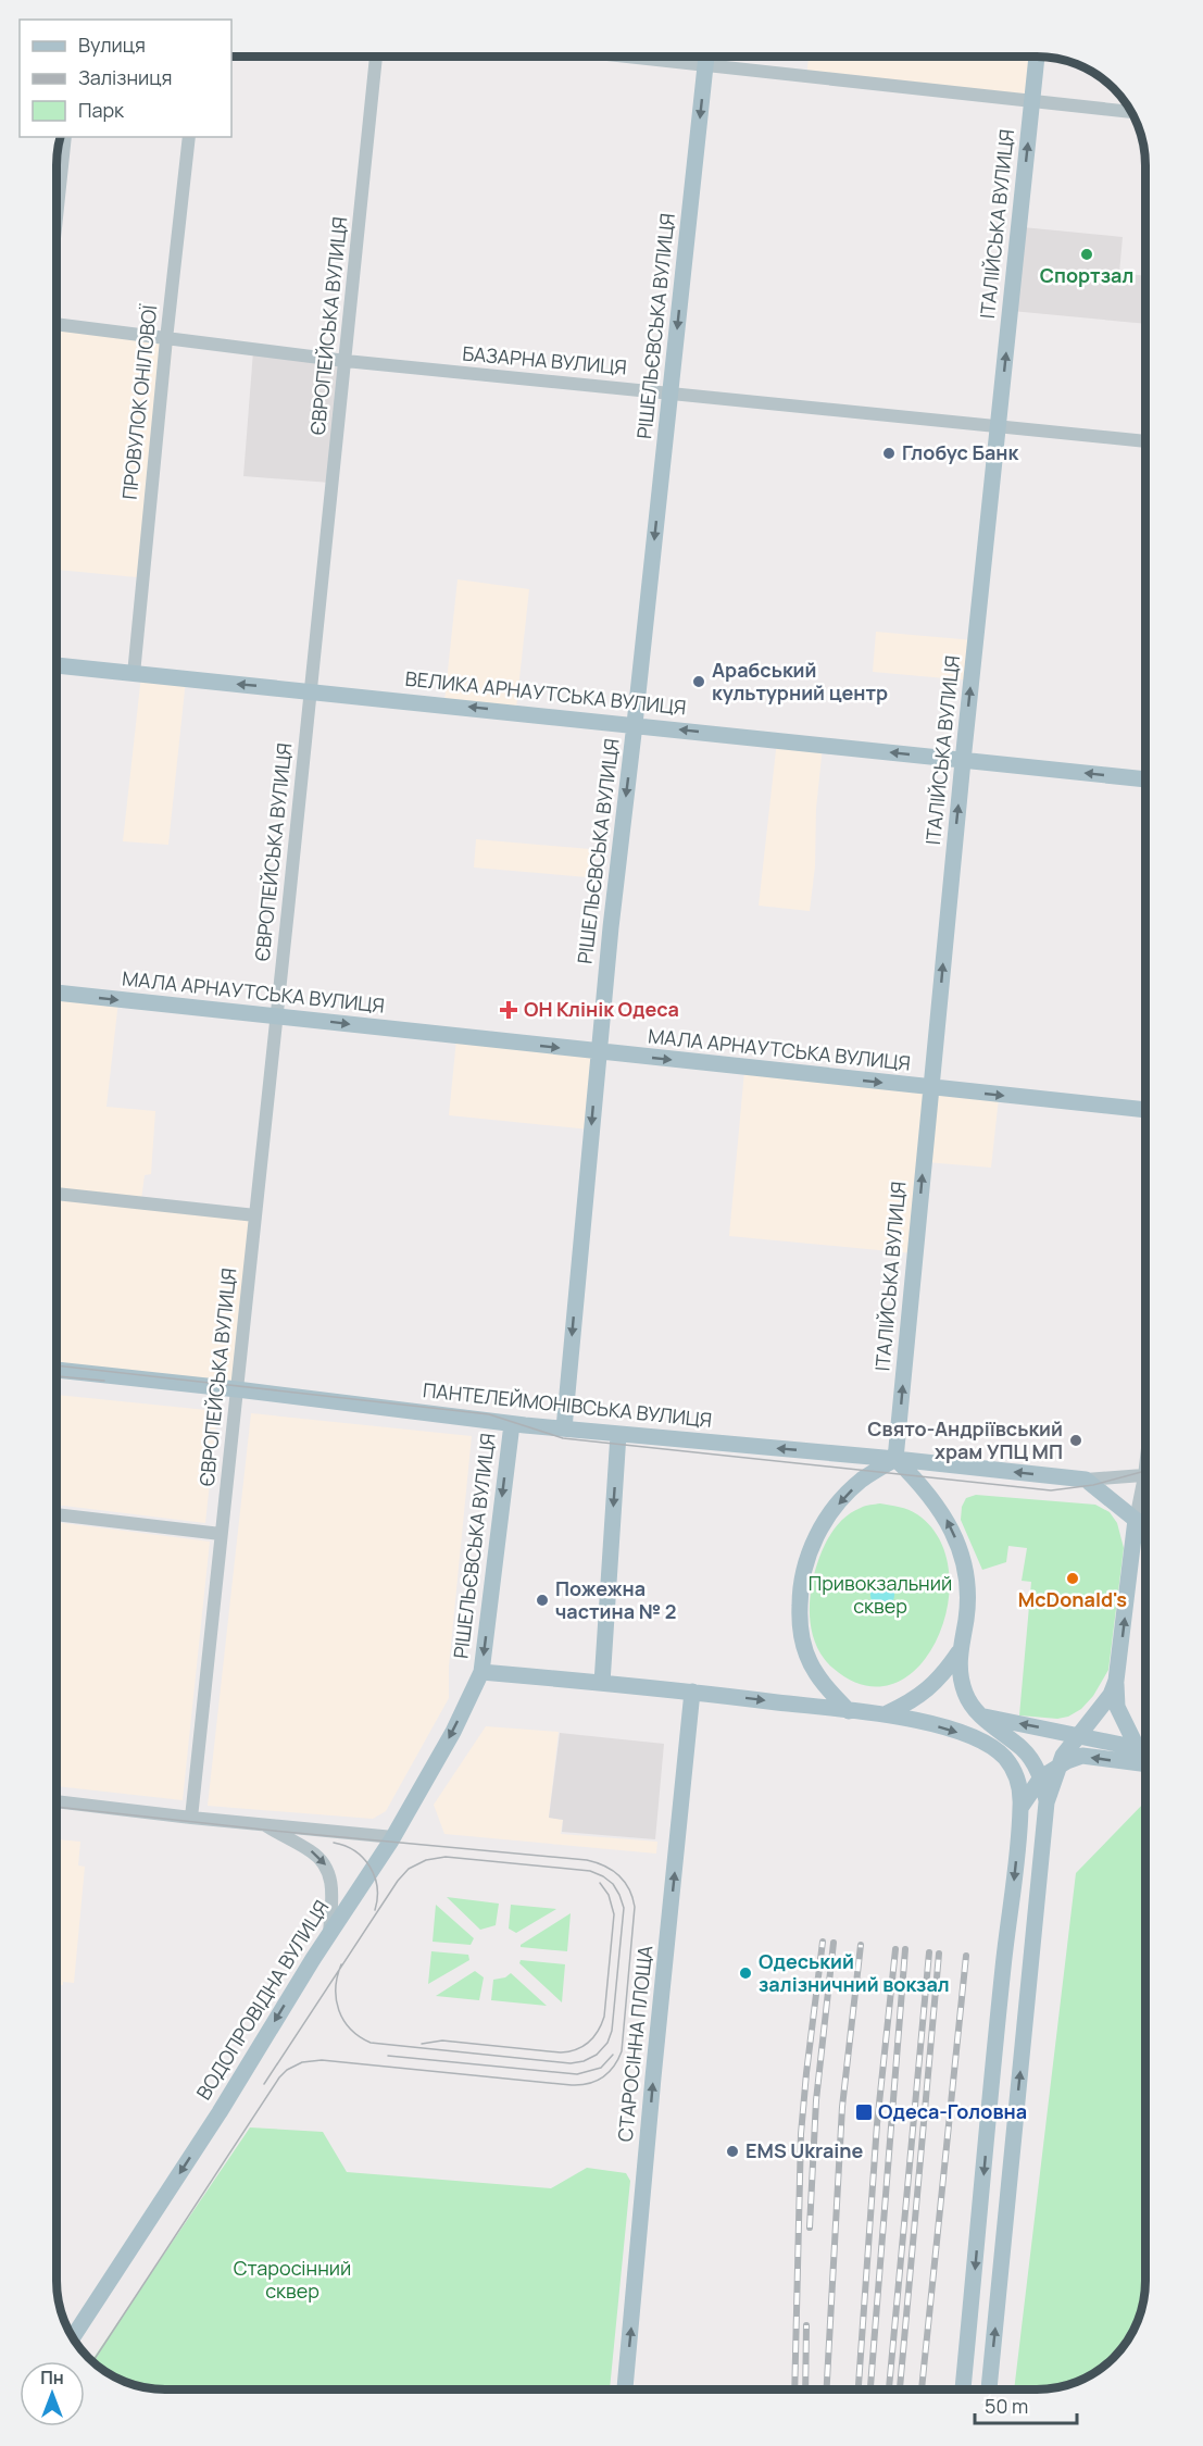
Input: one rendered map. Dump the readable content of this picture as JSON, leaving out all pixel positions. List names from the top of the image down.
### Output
{
  "streets": {
    "main road": [
      "ІТАЛІЙСЬКА ВУЛИЦЯ",
      "РІШЕЛЬЄВСЬКА ВУЛИЦЯ",
      "ВЕЛИКА АРНАУТСЬКА ВУЛИЦЯ",
      "МАЛА АРНАУТСЬКА ВУЛИЦЯ",
      "ПАНТЕЛЕЙМОНІВСЬКА ВУЛИЦЯ",
      "ВОДОПРОВІДНА ВУЛИЦЯ",
      "СТАРОСІННА ПЛОЩА"
    ],
    "street": ["ЄВРОПЕЙСЬКА ВУЛИЦЯ", "БАЗАРНА ВУЛИЦЯ", "ПРОВУЛОК ОНІЛОВОЇ"]
  },
  "crossings": [
    ["ІТАЛІЙСЬКА ВУЛИЦЯ", "БАЗАРНА ВУЛИЦЯ"],
    ["ІТАЛІЙСЬКА ВУЛИЦЯ", "ВЕЛИКА АРНАУТСЬКА ВУЛИЦЯ"],
    ["ІТАЛІЙСЬКА ВУЛИЦЯ", "МАЛА АРНАУТСЬКА ВУЛИЦЯ"],
    ["ІТАЛІЙСЬКА ВУЛИЦЯ", "ПАНТЕЛЕЙМОНІВСЬКА ВУЛИЦЯ"],
    ["ЄВРОПЕЙСЬКА ВУЛИЦЯ", "БАЗАРНА ВУЛИЦЯ"],
    ["ЄВРОПЕЙСЬКА ВУЛИЦЯ", "ВЕЛИКА АРНАУТСЬКА ВУЛИЦЯ"],
    ["ЄВРОПЕЙСЬКА ВУЛИЦЯ", "МАЛА АРНАУТСЬКА ВУЛИЦЯ"],
    ["ЄВРОПЕЙСЬКА ВУЛИЦЯ", "ПАНТЕЛЕЙМОНІВСЬКА ВУЛИЦЯ"],
    ["РІШЕЛЬЄВСЬКА ВУЛИЦЯ", "БАЗАРНА ВУЛИЦЯ"],
    ["РІШЕЛЬЄВСЬКА ВУЛИЦЯ", "ВЕЛИКА АРНАУТСЬКА ВУЛИЦЯ"],
    ["РІШЕЛЬЄВСЬКА ВУЛИЦЯ", "МАЛА АРНАУТСЬКА ВУЛИЦЯ"],
    ["РІШЕЛЬЄВСЬКА ВУЛИЦЯ", "ПАНТЕЛЕЙМОНІВСЬКА ВУЛИЦЯ"],
    ["РІШЕЛЬЄВСЬКА ВУЛИЦЯ", "ВОДОПРОВІДНА ВУЛИЦЯ"],
    ["БАЗАРНА ВУЛИЦЯ", "ПРОВУЛОК ОНІЛОВОЇ"],
    ["ПРОВУЛОК ОНІЛОВОЇ", "ВЕЛИКА АРНАУТСЬКА ВУЛИЦЯ"]
  ],
  "one_way": [
    "ІТАЛІЙСЬКА ВУЛИЦЯ",
    "РІШЕЛЬЄВСЬКА ВУЛИЦЯ",
    "ВЕЛИКА АРНАУТСЬКА ВУЛИЦЯ",
    "МАЛА АРНАУТСЬКА ВУЛИЦЯ",
    "ПАНТЕЛЕЙМОНІВСЬКА ВУЛИЦЯ",
    "ВОДОПРОВІДНА ВУЛИЦЯ",
    "СТАРОСІННА ПЛОЩА"
  ],
  "parks": ["Привокзальний сквер", "Старосінний сквер"],
  "places": {
    "other": [
      "Спортзал",
      "Глобус Банк",
      "Арабський культурний центр",
      "Свято-Андріївський храм УПЦ МП",
      "McDonald's",
      "Пожежна частина № 2",
      "Одеський залізничний вокзал",
      "EMS Ukraine"
    ],
    "health": ["ОН Клінік Одеса"],
    "transit": ["Одеса-Головна"]
  },
  "legend": ["Вулиця", "Залізниця", "Парк"],
  "scale_bar": "50 m",
  "north": "top"
}
